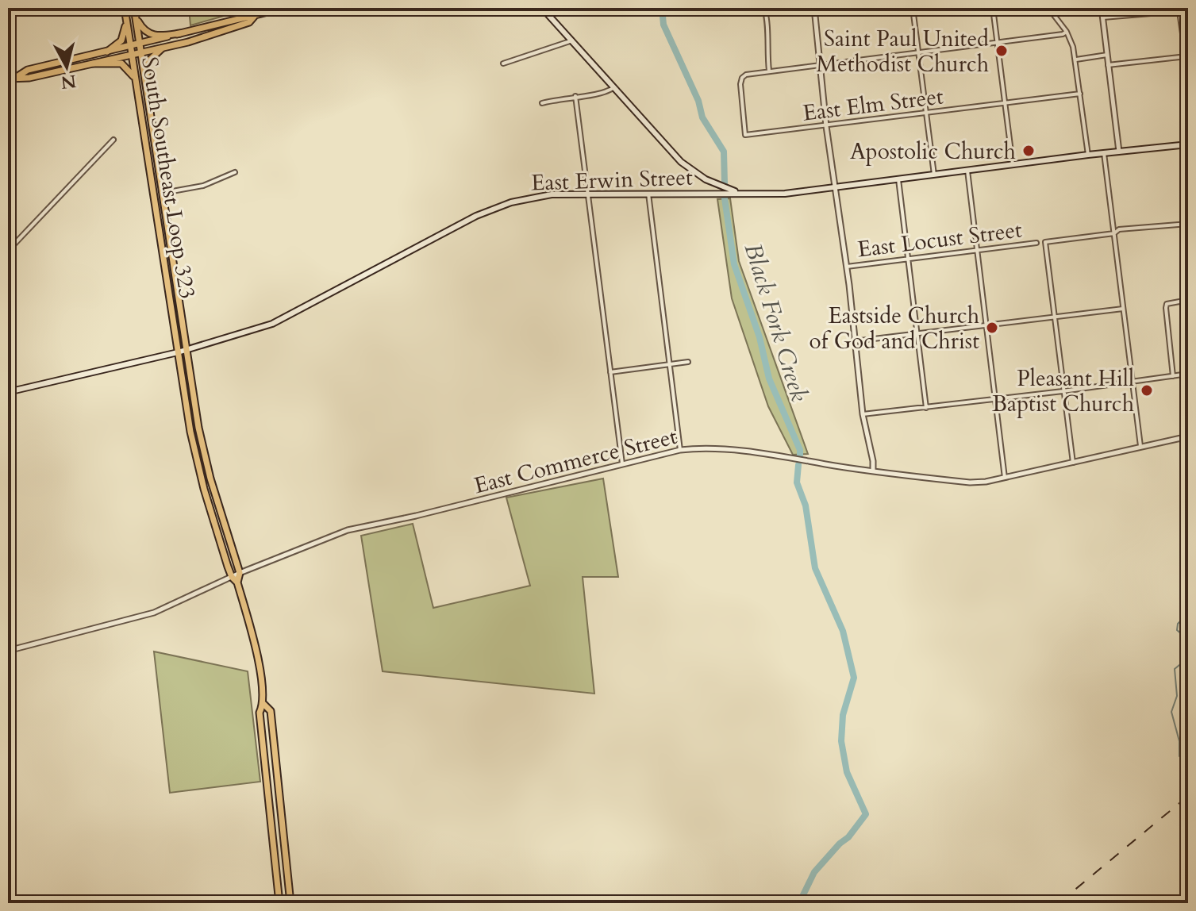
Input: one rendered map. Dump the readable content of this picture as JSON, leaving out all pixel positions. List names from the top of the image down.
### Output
{
  "streets": {
    "main road": ["South Southeast Loop 323", "East Erwin Street"],
    "street": ["East Elm Street", "East Locust Street", "East Commerce Street"]
  },
  "crossings": [
    ["South Southeast Loop 323", "East Erwin Street"],
    ["South Southeast Loop 323", "East Commerce Street"]
  ],
  "water": ["Black Fork Creek"],
  "places": [
    "Saint Paul United Methodist Church",
    "Apostolic Church",
    "Eastside Church of God and Christ",
    "Pleasant Hill Baptist Church"
  ],
  "north": "bottom"
}
